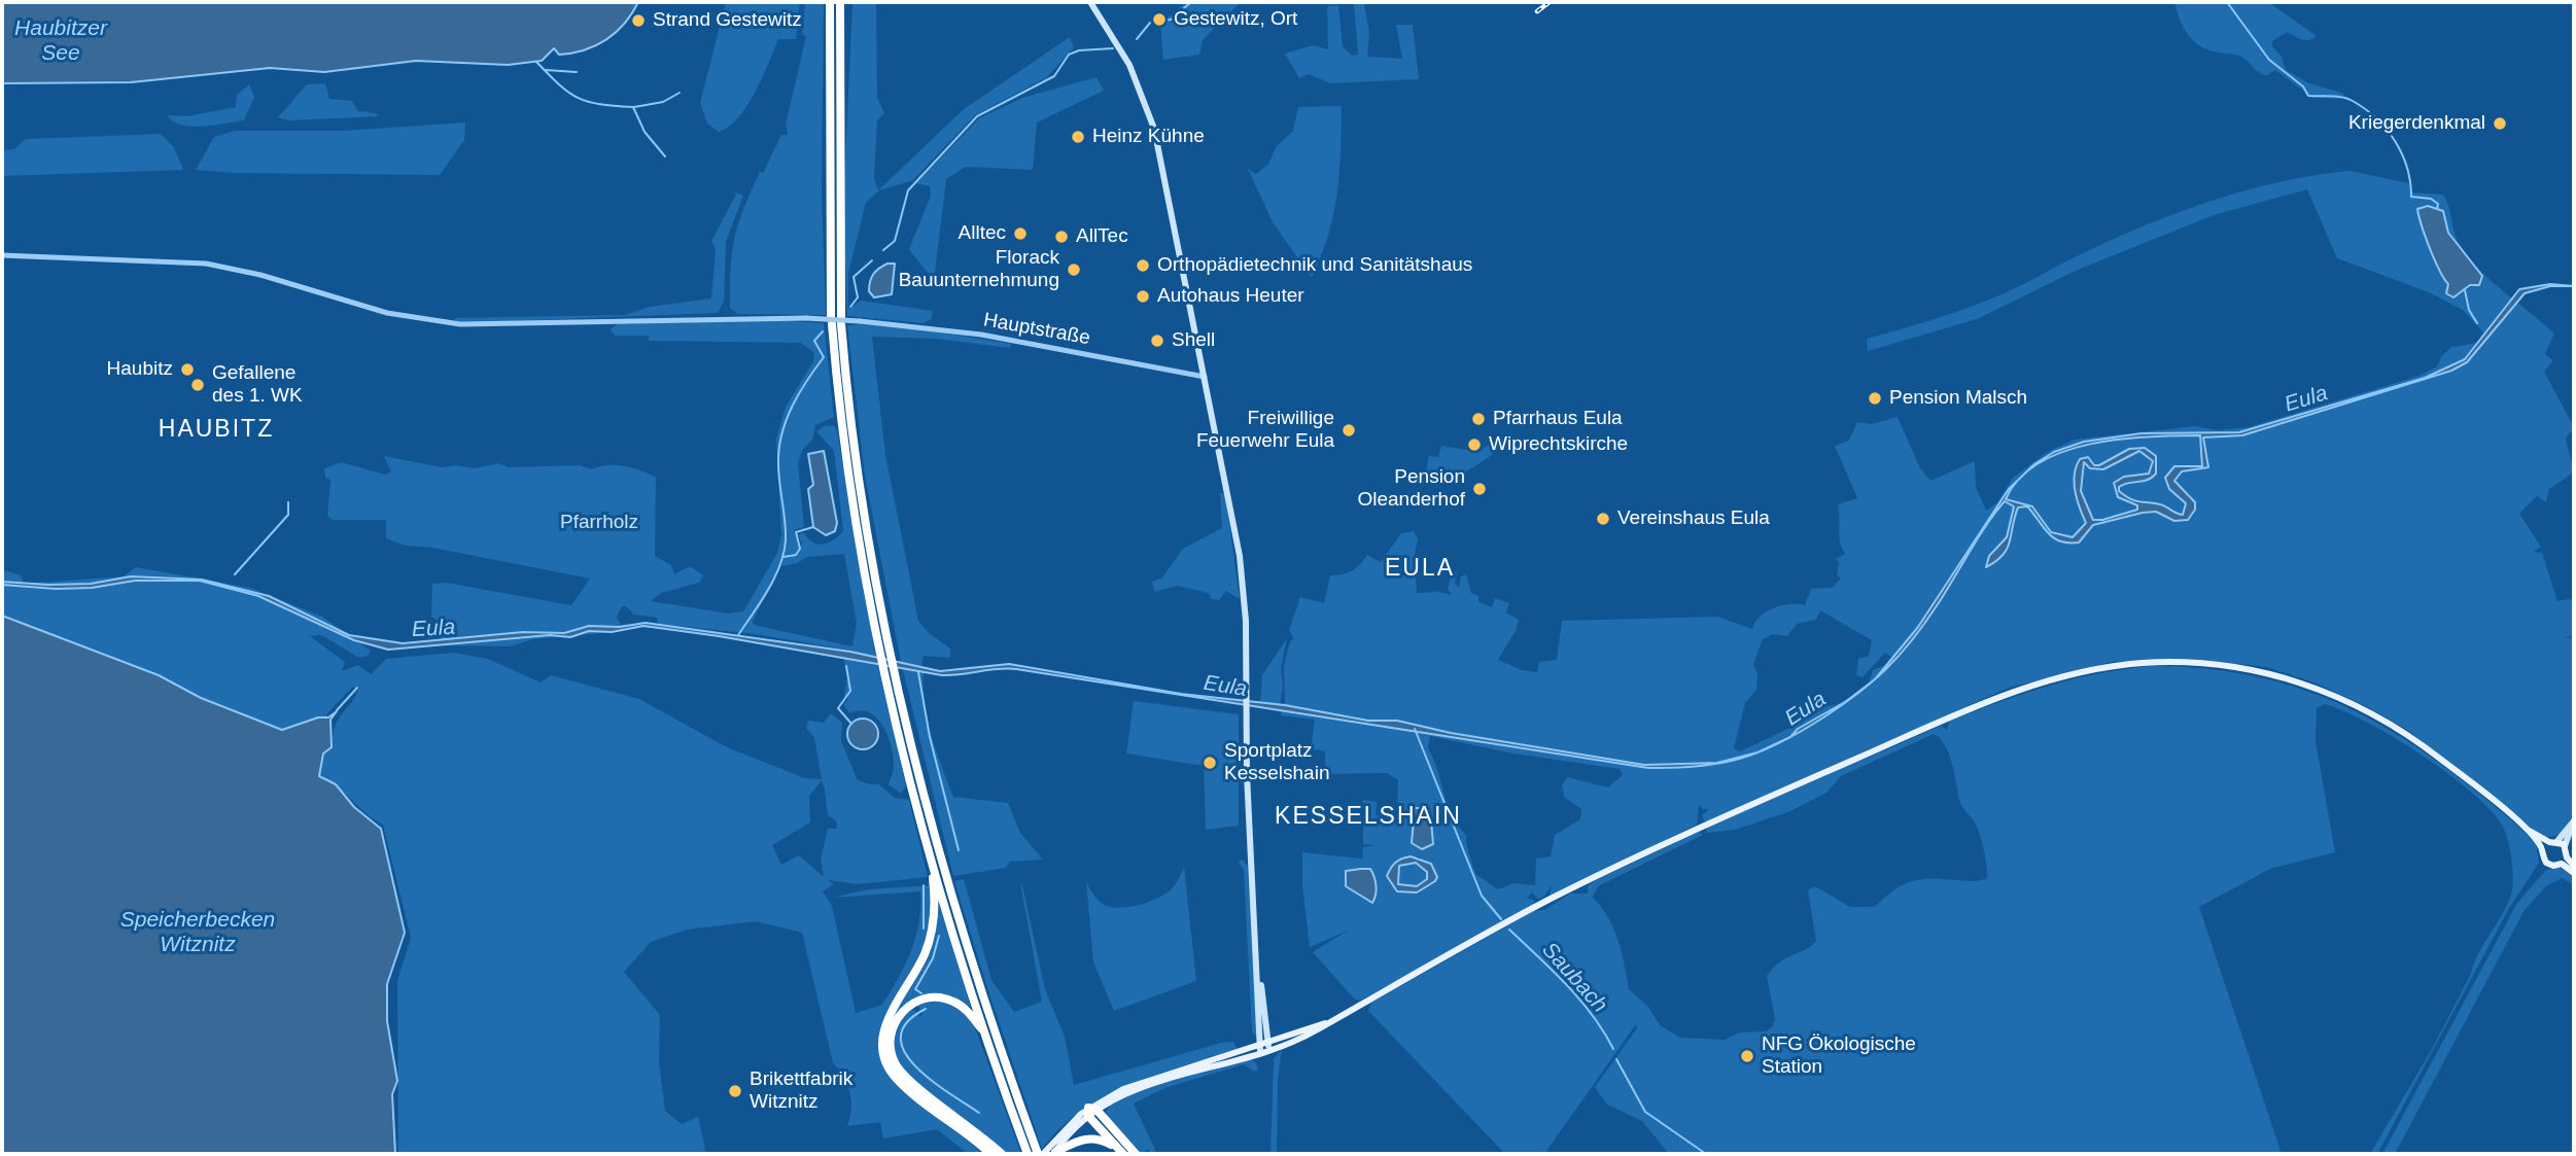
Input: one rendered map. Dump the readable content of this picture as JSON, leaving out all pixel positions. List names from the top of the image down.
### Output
{
  "streets": {
    "street": ["Hauptstraße"]
  },
  "districts": ["HAUBITZ", "EULA", "KESSELSHAIN"],
  "water": [
    "Haubitzer See",
    "Eula",
    "Speicherbecken Witznitz",
    "Saubach"
  ],
  "parks": ["Pfarrholz"],
  "places": [
    "Gestewitz, Ort",
    "Strand Gestewitz",
    "Kriegerdenkmal",
    "Heinz Kühne",
    "Alltec",
    "AllTec",
    "Orthopädietechnik und Sanitätshaus",
    "Florack Bauunternehmung",
    "Autohaus Heuter",
    "Shell",
    "Haubitz",
    "Gefallene des 1. WK",
    "Pension Malsch",
    "Pfarrhaus Eula",
    "Freiwillige Feuerwehr Eula",
    "Wiprechtskirche",
    "Pension Oleanderhof",
    "Vereinshaus Eula",
    "Sportplatz Kesselshain",
    "NFG Ökologische Station",
    "Brikettfabrik Witznitz"
  ]
}
